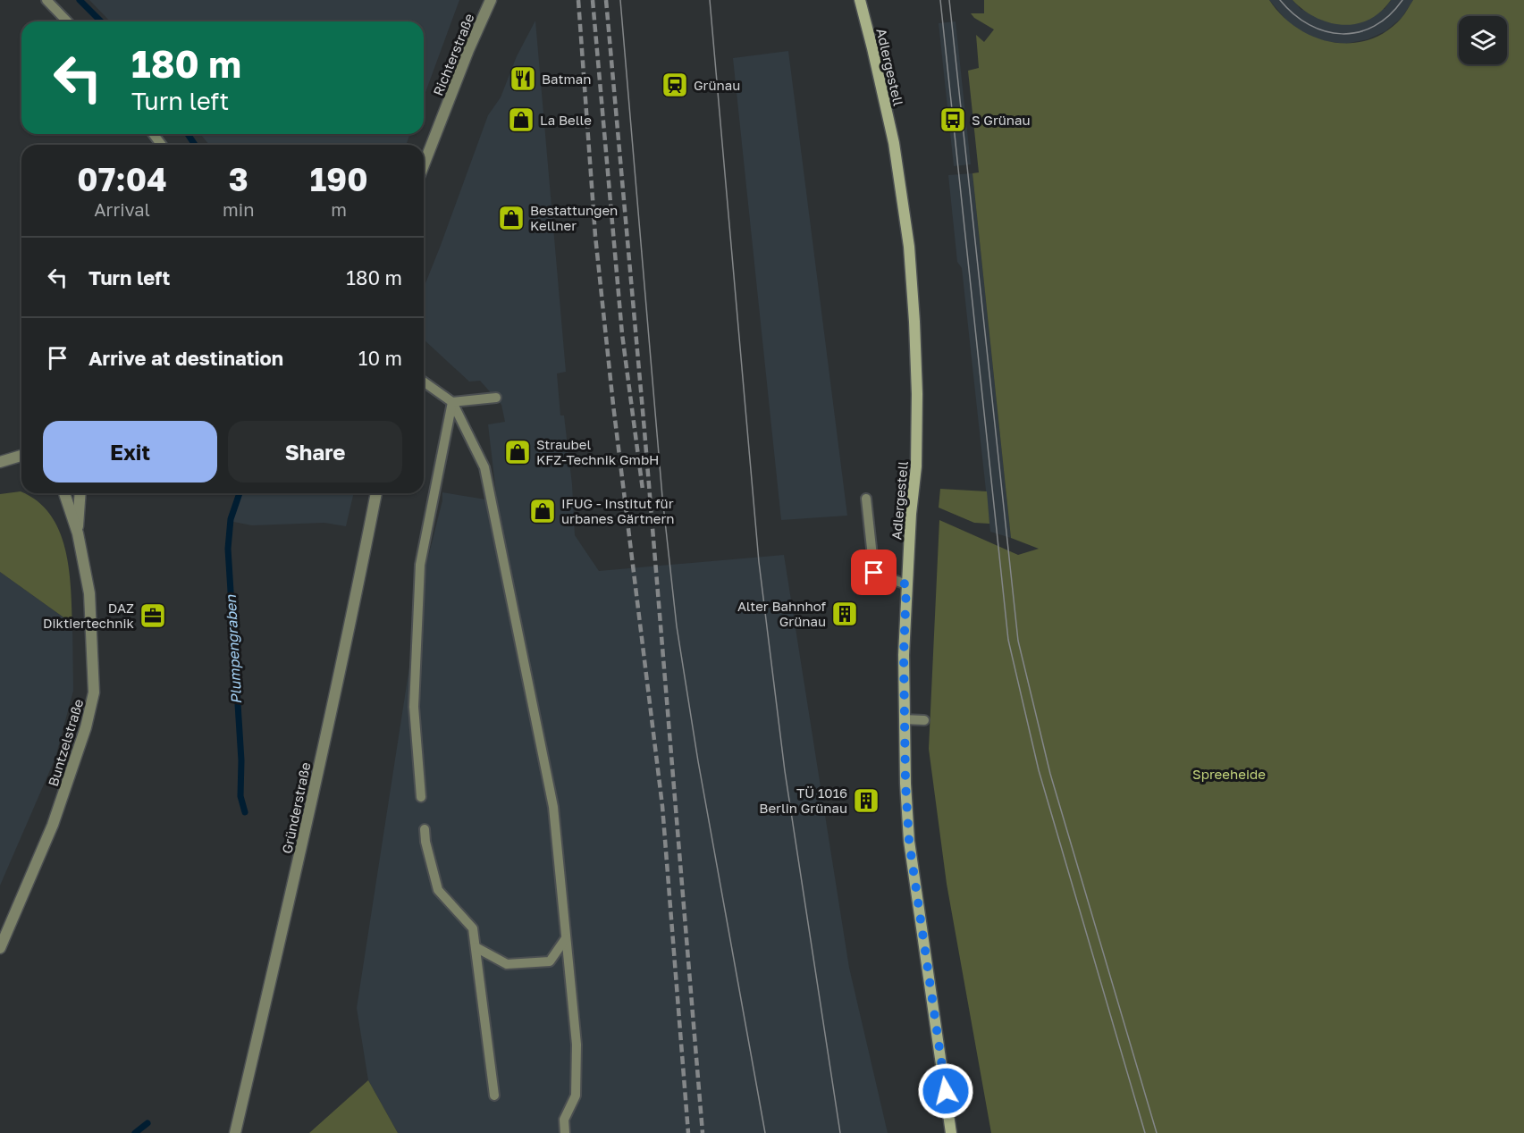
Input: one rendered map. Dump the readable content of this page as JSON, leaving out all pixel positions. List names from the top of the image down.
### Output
{
  "streets": {
    "main road": ["Adlergestell"],
    "street": ["Richterstraße", "Buntzelstraße", "Gründerstraße"]
  },
  "water": ["Plumpengraben"],
  "parks": ["Spreeheide"],
  "places": {
    "restaurant": ["Batman"],
    "station": ["Grünau"],
    "shop": [
      "La Belle",
      "Bestattungen Kellner",
      "Straubel KFZ-Technik GmbH",
      "IFUG - Institut für urbanes Gärtnern"
    ],
    "bus stop": ["S Grünau"],
    "building": ["Alter Bahnhof Grünau", "TÜ 1016 Berlin Grünau"],
    "office": ["DAZ Diktiertechnik"]
  },
  "page": {
    "turn": ["180 m", "Turn left"],
    "eta": [
      "07:04",
      "Arrival",
      "3",
      "min",
      "190",
      "m"
    ],
    "list": [
      {
        "name": "Turn left",
        "value": "180 m"
      },
      {
        "name": "Arrive at destination",
        "value": "10 m"
      }
    ],
    "buttons": ["Exit", "Share"]
  }
}
